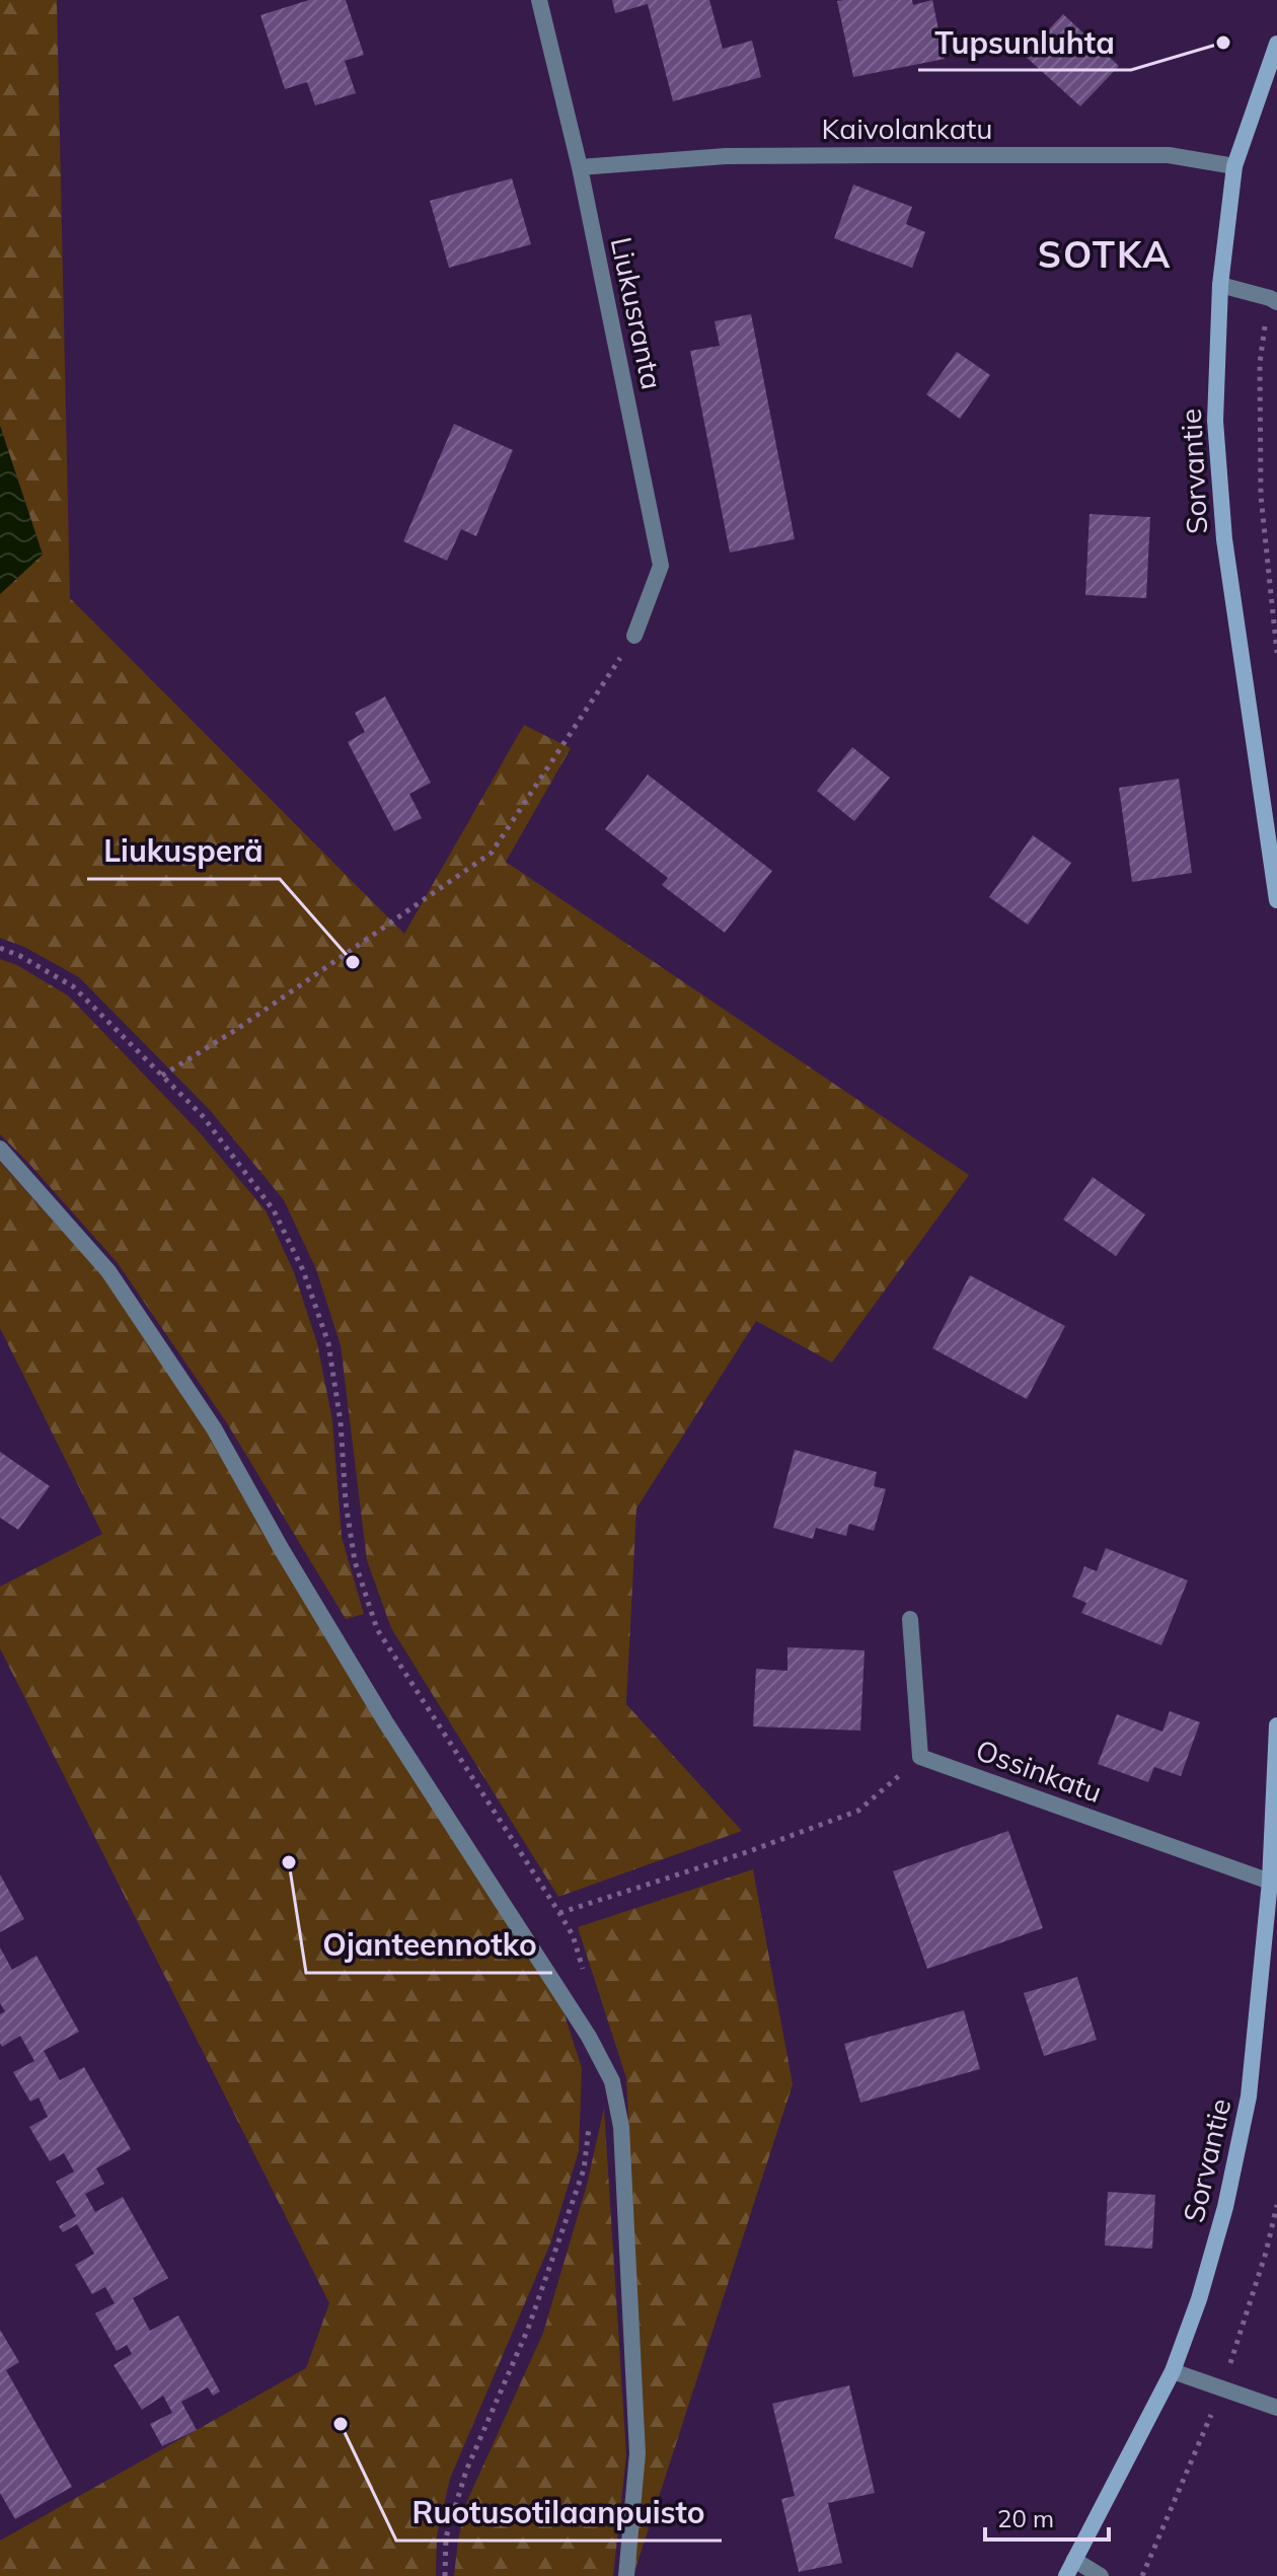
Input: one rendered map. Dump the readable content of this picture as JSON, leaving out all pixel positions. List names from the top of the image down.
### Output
{
  "streets": {
    "main road": ["Sorvantie"],
    "street": ["Kaivolankatu", "Liukusranta", "Ossinkatu"]
  },
  "crossings": [
    ["Kaivolankatu", "Liukusranta"],
    ["Kaivolankatu", "Sorvantie"],
    ["Sorvantie", "Ossinkatu"]
  ],
  "districts": ["SOTKA"],
  "places": [
    "Tupsunluhta",
    "Liukusperä",
    "Ojanteennotko",
    "Ruotusotilaanpuisto"
  ],
  "scale_bar": "20 m"
}
